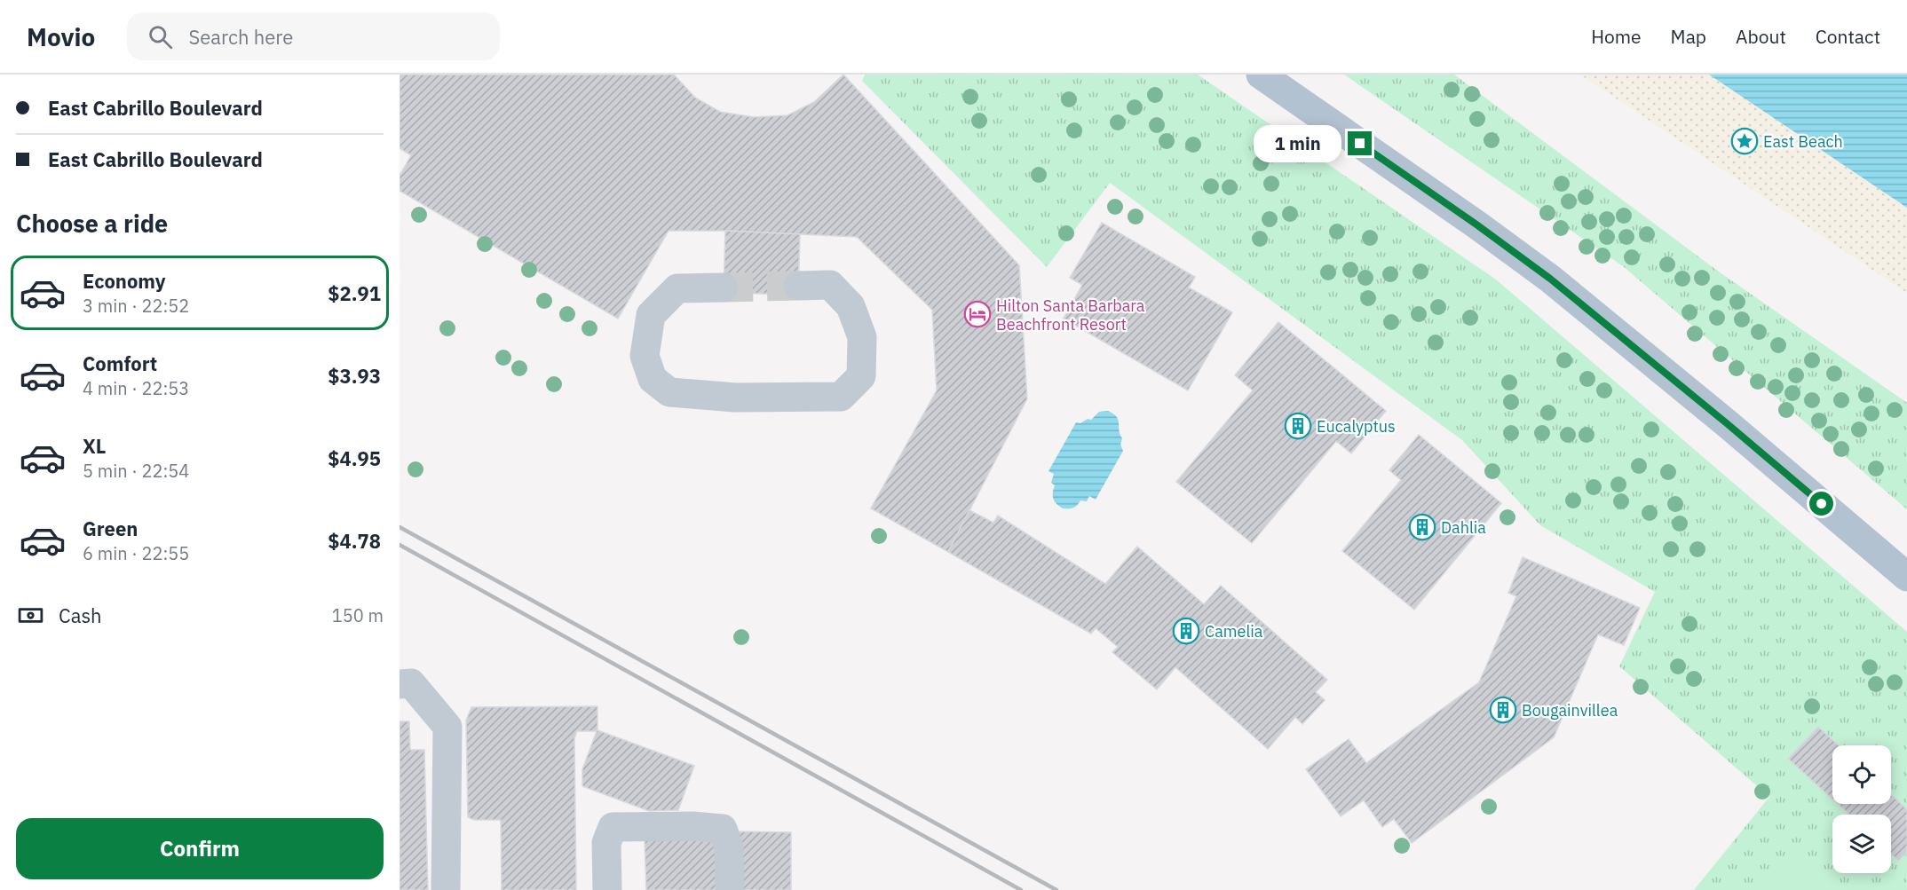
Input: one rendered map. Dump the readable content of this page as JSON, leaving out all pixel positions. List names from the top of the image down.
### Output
{
  "places": {
    "place": ["East Beach"],
    "hotel": ["Hilton Santa Barbara Beachfront Resort"],
    "building": [
      "Eucalyptus",
      "Dahlia",
      "Camelia",
      "Bougainvillea"
    ]
  },
  "page": {
    "header": "Movio",
    "search": "Search here",
    "nav": [
      "Home",
      "Map",
      "About",
      "Contact"
    ],
    "banner": ["East Cabrillo Boulevard", "East Cabrillo Boulevard"],
    "bubble": "1 min",
    "heading": "Choose a ride",
    "list": [
      {
        "name": "Economy",
        "note": "3 min · 22:52",
        "value": "$2.91"
      },
      {
        "name": "Comfort",
        "note": "4 min · 22:53",
        "value": "$3.93"
      },
      {
        "name": "XL",
        "note": "5 min · 22:54",
        "value": "$4.95"
      },
      {
        "name": "Green",
        "note": "6 min · 22:55",
        "value": "$4.78"
      }
    ],
    "pay": ["Cash", "150 m"],
    "buttons": "Confirm"
  }
}
